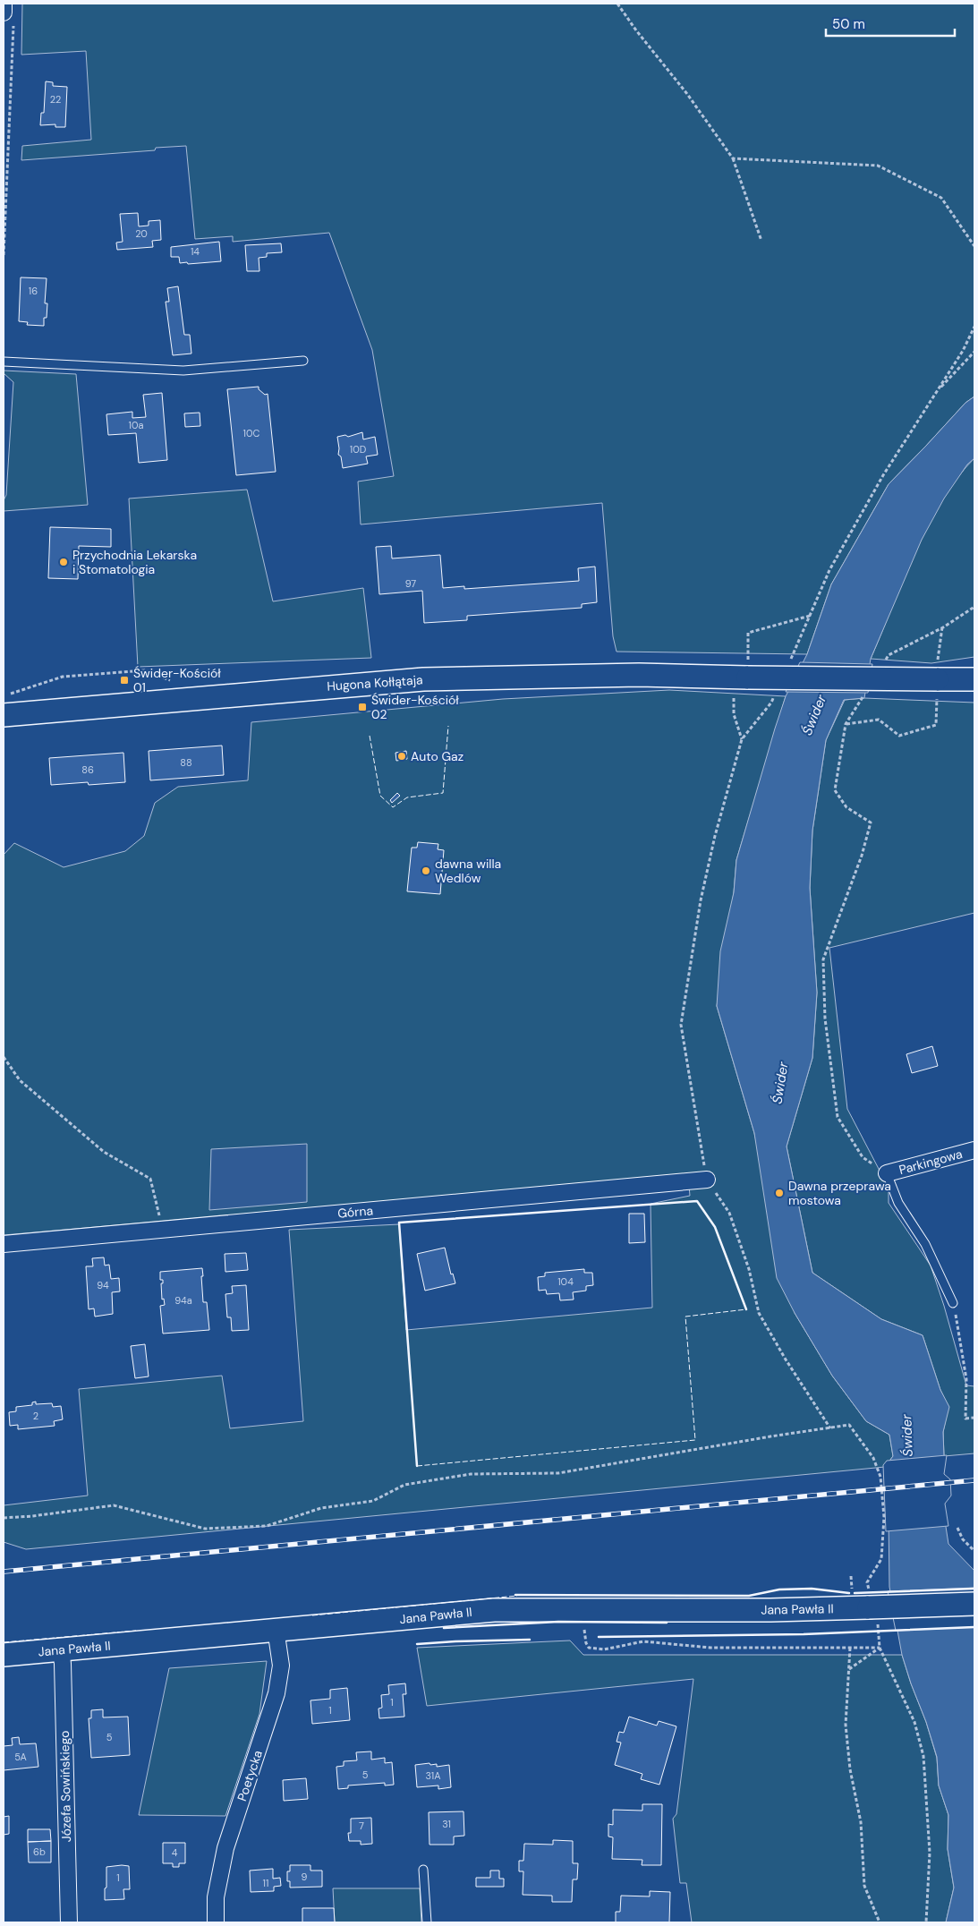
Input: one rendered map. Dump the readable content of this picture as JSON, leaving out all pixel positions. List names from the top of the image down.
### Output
{
  "streets": {
    "main road": ["Hugona Kołłątaja", "Jana Pawła II"],
    "street": [
      "Parkingowa",
      "Górna",
      "Poetycka",
      "Józefa Sowińskiego"
    ]
  },
  "crossings": [
    ["Jana Pawła II", "Poetycka"],
    ["Jana Pawła II", "Józefa Sowińskiego"]
  ],
  "water": ["Świder"],
  "places": {
    "other": [
      "Przychodnia Lekarska i Stomatologia",
      "Auto Gaz",
      "dawna willa Wedlów",
      "Dawna przeprawa mostowa"
    ],
    "transit": ["Świder-Kościół 01", "Świder-Kościół 02"]
  },
  "house_numbers": [
    "22",
    "20",
    "14",
    "16",
    "10a",
    "10C",
    "10D",
    "97",
    "88",
    "86",
    "104",
    "94",
    "94a",
    "2",
    "1",
    "1",
    "5",
    "5A",
    "5",
    "31A",
    "31",
    "7",
    "6b",
    "4",
    "9",
    "1",
    "11"
  ],
  "scale_bar": "50 m"
}
